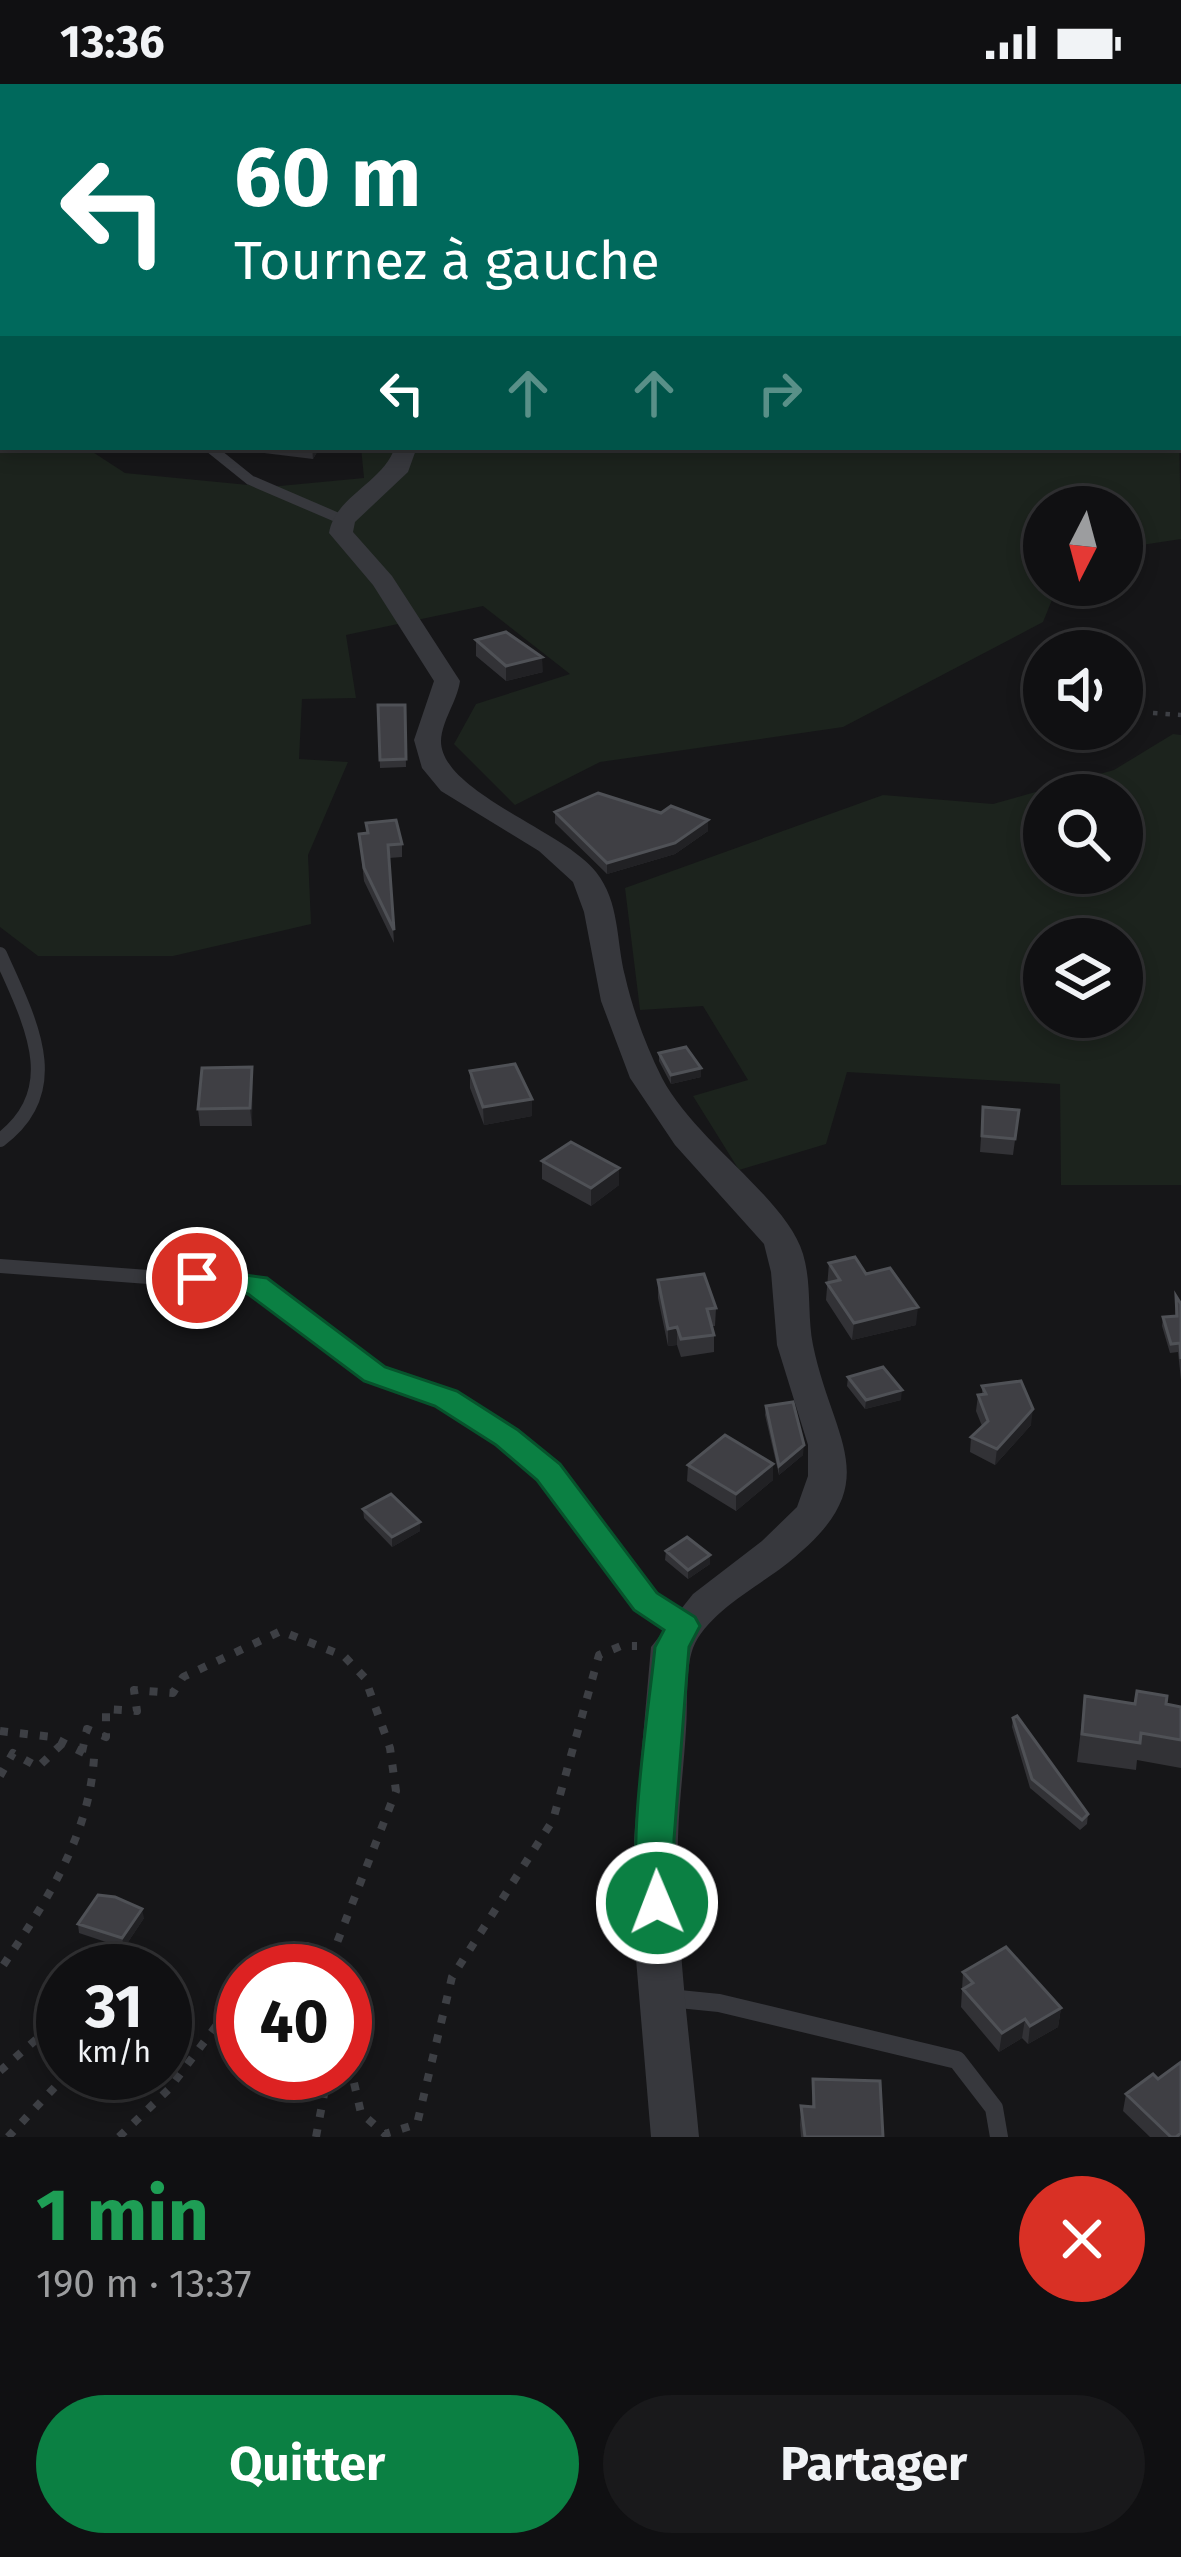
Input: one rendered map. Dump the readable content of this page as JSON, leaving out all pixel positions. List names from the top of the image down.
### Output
{
  "north": "bottom",
  "page": {
    "status": "13:36",
    "turn": ["60 m", "Tournez à gauche"],
    "speed": "31 km/h",
    "limit": "40",
    "heading": ["1 min", "190 m · 13:37"],
    "buttons": ["Quitter", "Partager"]
  }
}
